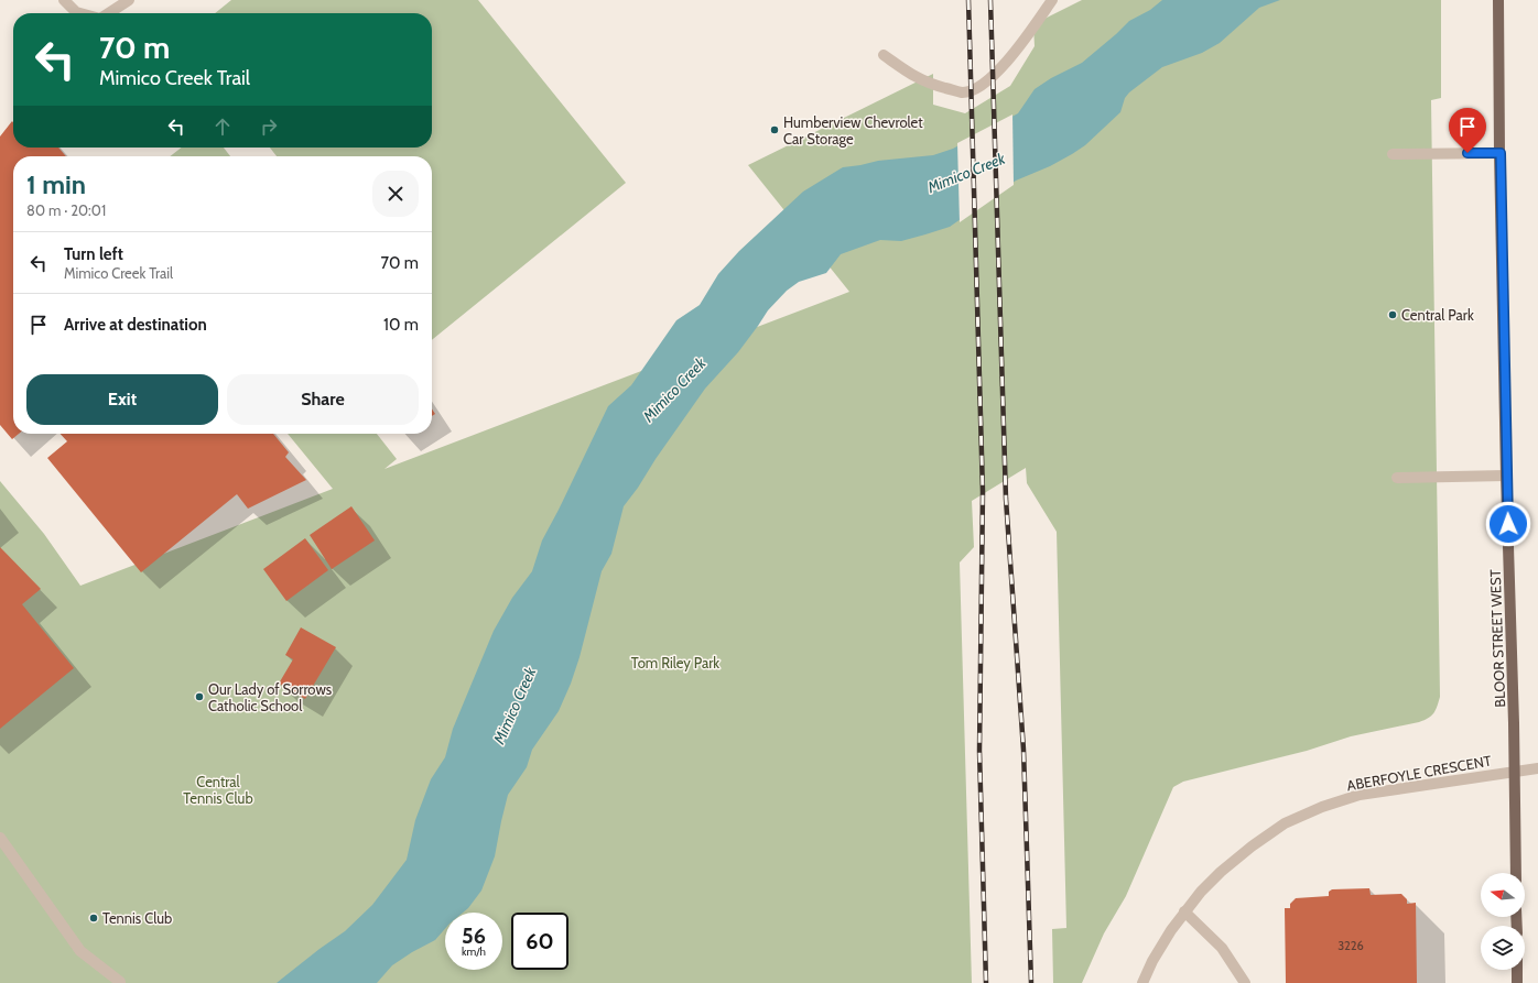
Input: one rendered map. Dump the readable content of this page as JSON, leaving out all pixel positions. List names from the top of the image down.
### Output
{
  "streets": {
    "main road": ["BLOOR STREET WEST"],
    "street": ["ABERFOYLE CRESCENT"]
  },
  "crossings": [
    ["BLOOR STREET WEST", "ABERFOYLE CRESCENT"]
  ],
  "water": ["Mimico Creek"],
  "parks": ["Tom Riley Park", "Central Tennis Club"],
  "places": [
    "Humberview Chevrolet Car Storage",
    "Central Park",
    "Our Lady of Sorrows Catholic School",
    "Tennis Club"
  ],
  "house_numbers": ["3226"],
  "north": "left",
  "page": {
    "turn": ["70 m", "Mimico Creek Trail"],
    "heading": ["1 min", "80 m · 20:01"],
    "list": [
      {
        "name": "Turn left",
        "note": "Mimico Creek Trail",
        "value": "70 m"
      },
      {
        "name": "Arrive at destination",
        "value": "10 m"
      }
    ],
    "buttons": ["Exit", "Share"],
    "speed": "56 km/h",
    "limit": "60"
  }
}
